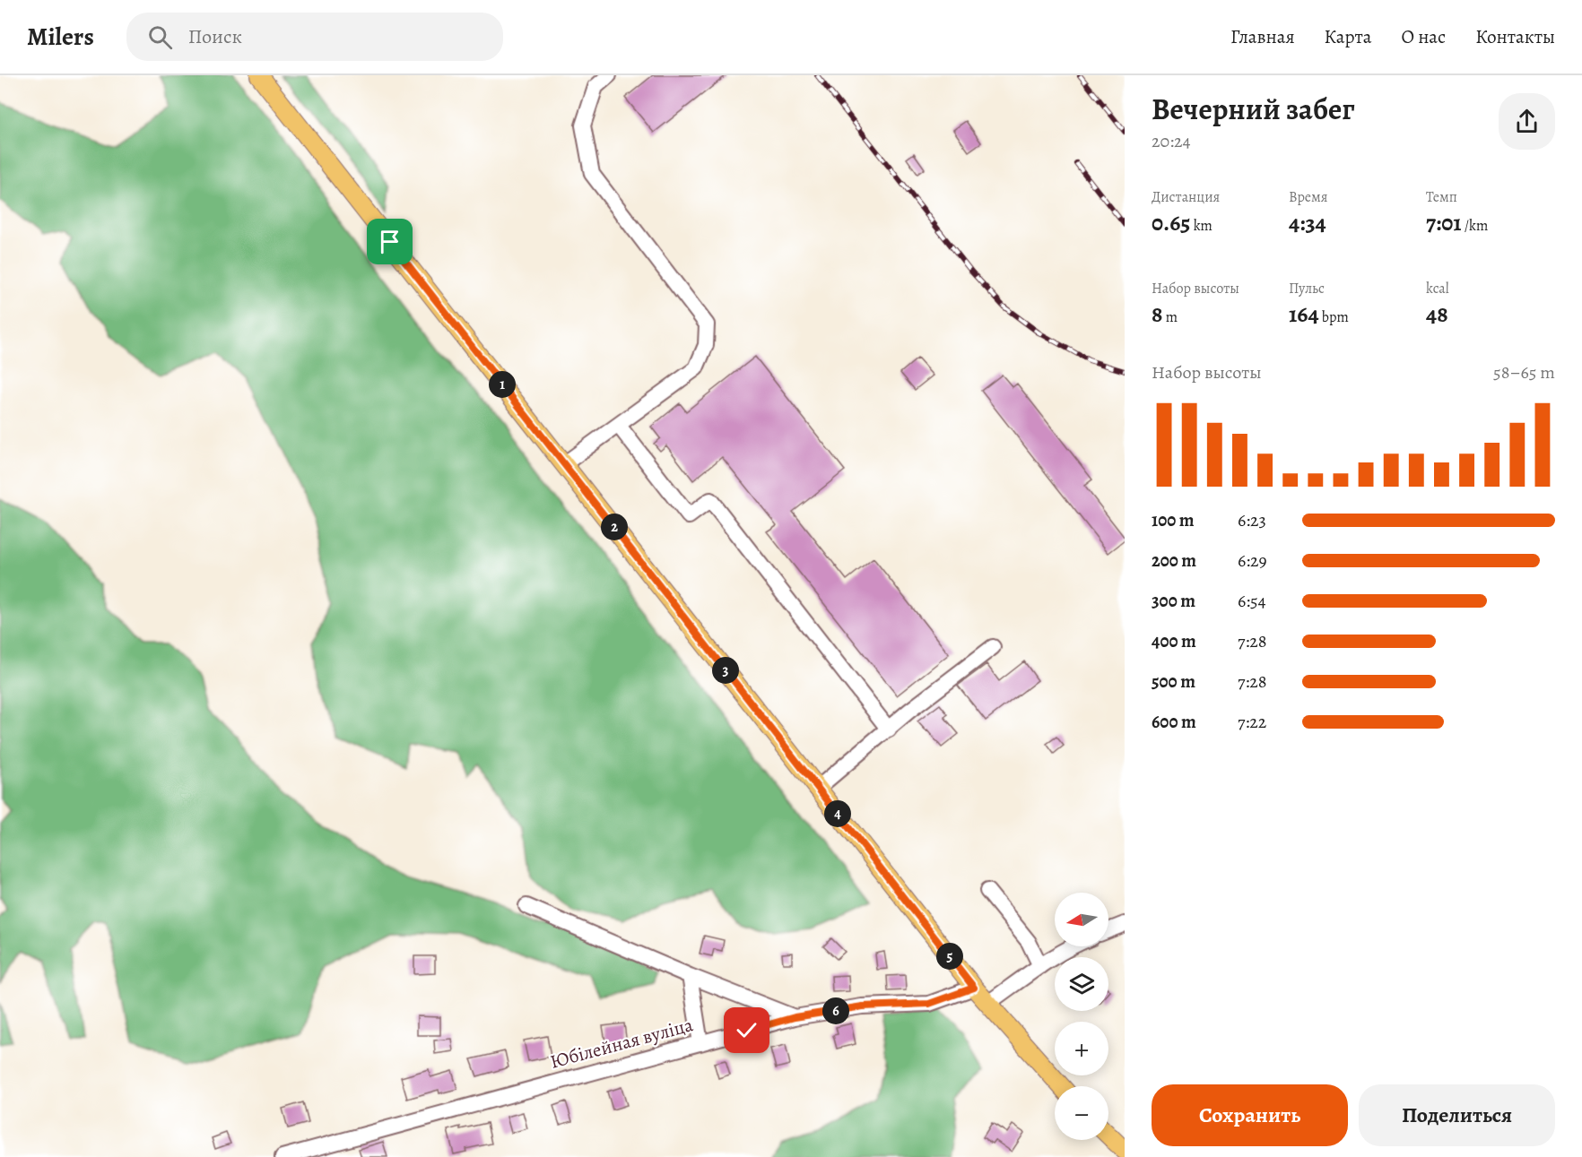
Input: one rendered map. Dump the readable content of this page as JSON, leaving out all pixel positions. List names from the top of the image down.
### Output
{
  "streets": {
    "street": ["Юбілейная вуліца"]
  },
  "north": "left",
  "page": {
    "header": "Milers",
    "search": "Поиск",
    "nav": [
      "Главная",
      "Карта",
      "О нас",
      "Контакты"
    ],
    "heading": ["Вечерний забег", "20:24"],
    "stats": [
      ["Дистанция", "0.65 km"],
      ["Время", "4:34"],
      ["Темп", "7:01 /km"],
      ["Набор высоты", "8 m"],
      ["Пульс", "164 bpm"],
      ["kcal", "48"]
    ],
    "chart": ["Набор высоты", "58–65 m"],
    "pins": [
      "1",
      "2",
      "3",
      "4",
      "5",
      "6"
    ],
    "list": [
      {
        "name": "100 m",
        "note": "6:23"
      },
      {
        "name": "200 m",
        "note": "6:29"
      },
      {
        "name": "300 m",
        "note": "6:54"
      },
      {
        "name": "400 m",
        "note": "7:28"
      },
      {
        "name": "500 m",
        "note": "7:28"
      },
      {
        "name": "600 m",
        "note": "7:22"
      }
    ],
    "map_buttons": ["+", "−"],
    "buttons": ["Сохранить", "Поделиться"]
  }
}
